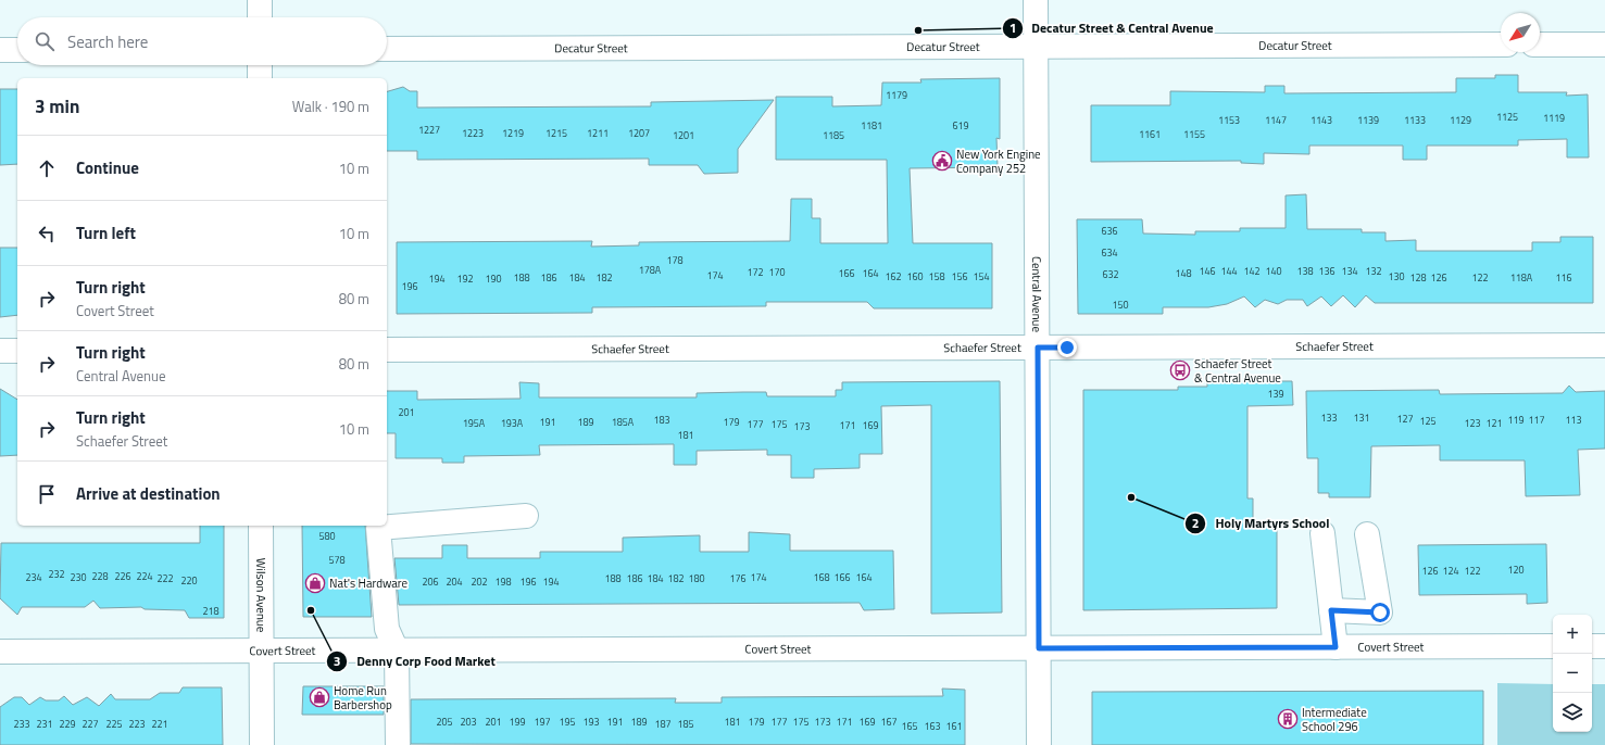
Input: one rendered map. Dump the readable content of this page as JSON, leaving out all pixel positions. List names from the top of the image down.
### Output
{
  "streets": {
    "street": [
      "Decatur Street",
      "Central Avenue",
      "Schaefer Street",
      "Wilson Avenue",
      "Covert Street"
    ]
  },
  "crossings": [
    ["Decatur Street", "Central Avenue"],
    ["Central Avenue", "Schaefer Street"],
    ["Central Avenue", "Covert Street"],
    ["Wilson Avenue", "Covert Street"]
  ],
  "places": {
    "other": ["Decatur Street & Central Avenue", "Holy Martyrs School", "Denny Corp Food Market"],
    "public building": ["New York Engine Company 252"],
    "bus stop": ["Schaefer Street & Central Avenue"],
    "shop": ["Nat's Hardware", "Home Run Barbershop"],
    "building": ["Intermediate School 296"]
  },
  "house_numbers": [
    "1179",
    "1125",
    "1119",
    "1153",
    "1147",
    "1143",
    "1139",
    "1133",
    "1129",
    "1181",
    "619",
    "1227",
    "1223",
    "1219",
    "1215",
    "1211",
    "1207",
    "1161",
    "1155",
    "1201",
    "1185",
    "636",
    "634",
    "178",
    "178A",
    "146",
    "144",
    "142",
    "140",
    "138",
    "136",
    "134",
    "132",
    "172",
    "170",
    "166",
    "164",
    "148",
    "632",
    "174",
    "162",
    "160",
    "158",
    "156",
    "154",
    "130",
    "188",
    "186",
    "184",
    "182",
    "128",
    "126",
    "122",
    "118A",
    "116",
    "194",
    "192",
    "190",
    "196",
    "150",
    "139",
    "201",
    "133",
    "131",
    "127",
    "183",
    "119",
    "117",
    "113",
    "125",
    "191",
    "189",
    "185A",
    "179",
    "195A",
    "193A",
    "123",
    "121",
    "177",
    "175",
    "171",
    "169",
    "173",
    "181",
    "580",
    "578",
    "120",
    "126",
    "124",
    "122",
    "232",
    "228",
    "226",
    "224",
    "234",
    "230",
    "174",
    "168",
    "166",
    "164",
    "222",
    "188",
    "186",
    "184",
    "182",
    "180",
    "176",
    "220",
    "206",
    "204",
    "202",
    "198",
    "196",
    "194",
    "218",
    "205",
    "203",
    "201",
    "199",
    "197",
    "195",
    "193",
    "191",
    "189",
    "181",
    "179",
    "177",
    "175",
    "173",
    "171",
    "169",
    "167",
    "233",
    "231",
    "229",
    "227",
    "225",
    "223",
    "221",
    "187",
    "185",
    "165",
    "163",
    "161"
  ],
  "north": "bottom left",
  "page": {
    "search": "Search here",
    "heading": ["3 min", "Walk · 190 m"],
    "list": [
      ["Continue", "10 m"],
      ["Turn left", "10 m"],
      ["Turn right", "Covert Street", "80 m"],
      ["Turn right", "Central Avenue", "80 m"],
      ["Turn right", "Schaefer Street", "10 m"],
      "Arrive at destination"
    ],
    "map_buttons": ["+", "−"]
  }
}
